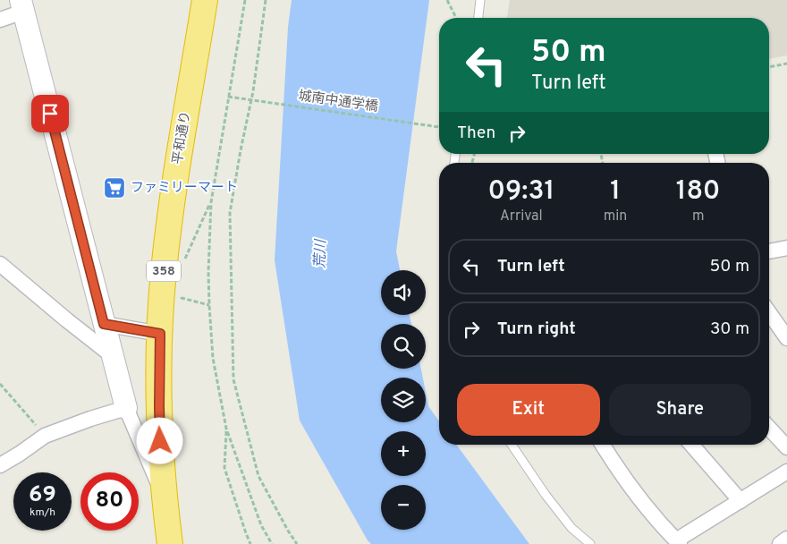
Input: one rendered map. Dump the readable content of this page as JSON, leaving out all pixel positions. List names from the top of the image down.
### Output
{
  "streets": {
    "highway": ["平和通り", "358"],
    "path": ["城南中通学橋"]
  },
  "water": ["荒川"],
  "places": {
    "supermarket": ["ファミリーマート"]
  },
  "page": {
    "turn": ["50 m", "Turn left"],
    "then": "Then",
    "eta": [
      "09:31",
      "Arrival",
      "1",
      "min",
      "180",
      "m"
    ],
    "list": [
      {
        "name": "Turn left",
        "value": "50 m"
      },
      {
        "name": "Turn right",
        "value": "30 m"
      }
    ],
    "map_buttons": ["+", "−"],
    "buttons": ["Exit", "Share"],
    "speed": "69 km/h",
    "limit": "80"
  }
}
